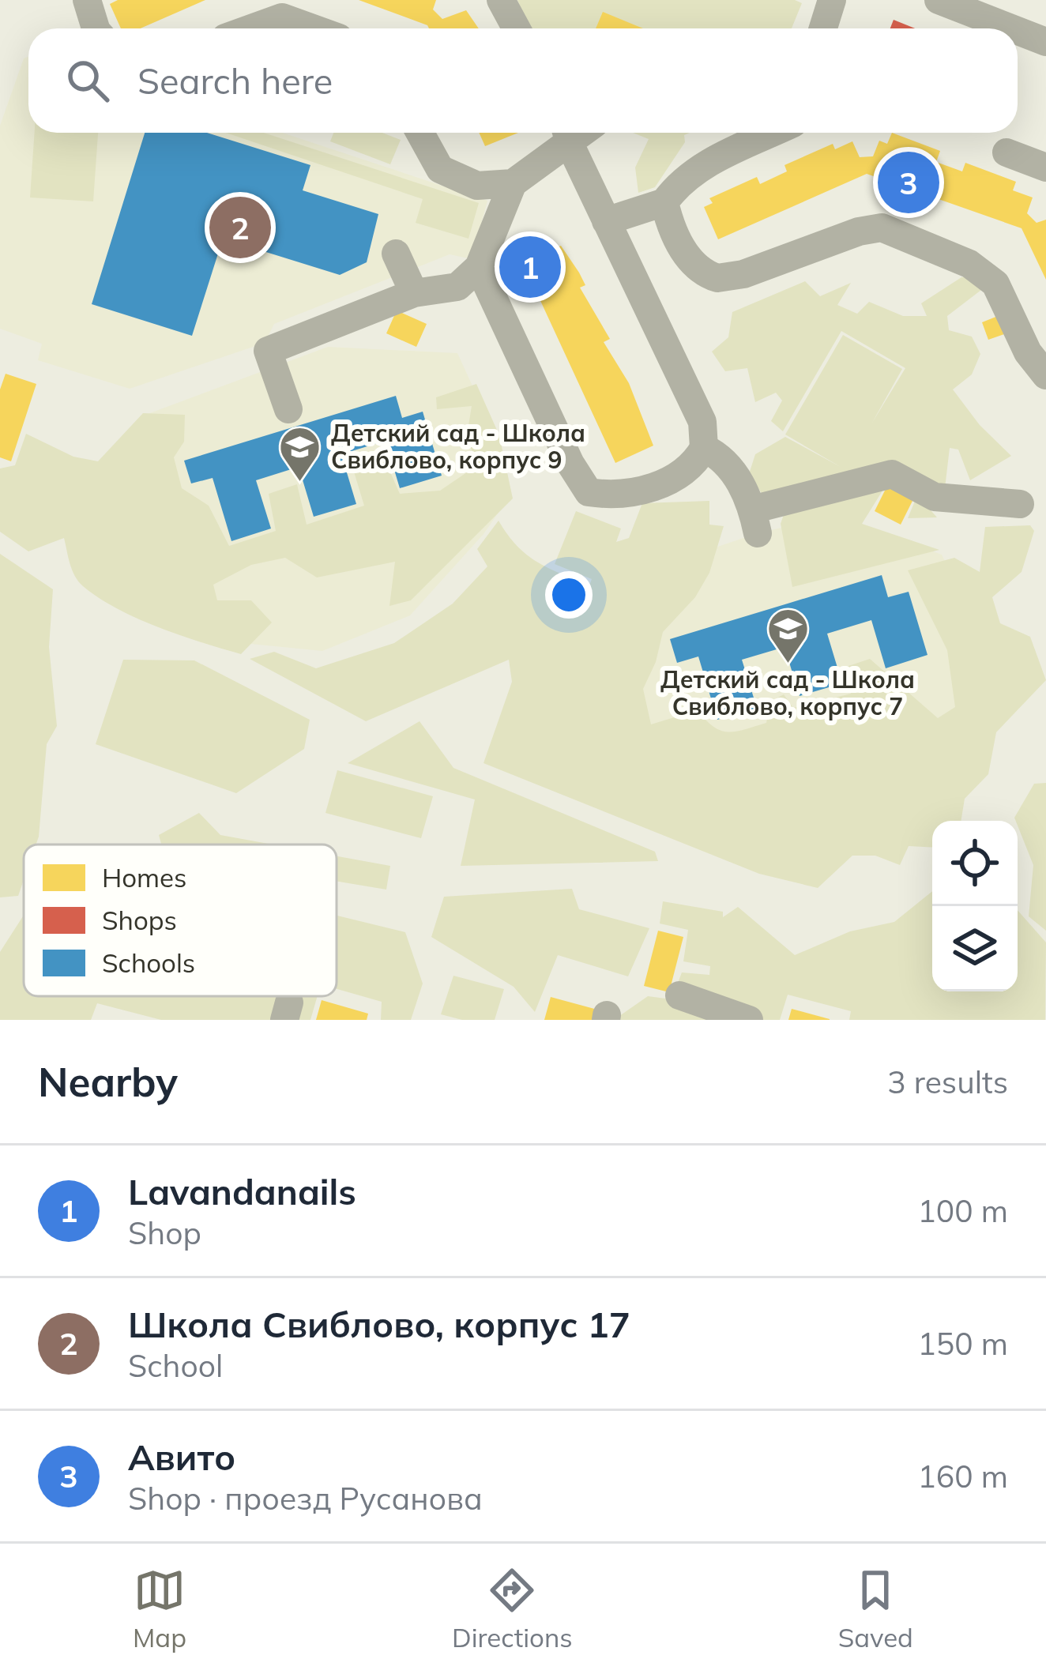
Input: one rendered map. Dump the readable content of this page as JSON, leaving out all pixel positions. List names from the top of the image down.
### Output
{
  "places": {
    "school or university": ["Детский сад - Школа Свиблово, корпус 9", "Детский сад - Школа Свиблово, корпус 7"]
  },
  "legend": ["Homes", "Shops", "Schools"],
  "page": {
    "search": "Search here",
    "pins": ["3", "2", "1"],
    "heading": ["Nearby", "3 results"],
    "list": [
      {
        "mark": "1",
        "name": "Lavandanails",
        "note": "Shop",
        "value": "100 m"
      },
      {
        "mark": "2",
        "name": "Школа Свиблово, корпус 17",
        "note": "School",
        "value": "150 m"
      },
      {
        "mark": "3",
        "name": "Авито",
        "note": "Shop · проезд Русанова",
        "value": "160 m"
      }
    ],
    "nav": ["Map", "Directions", "Saved"]
  }
}
